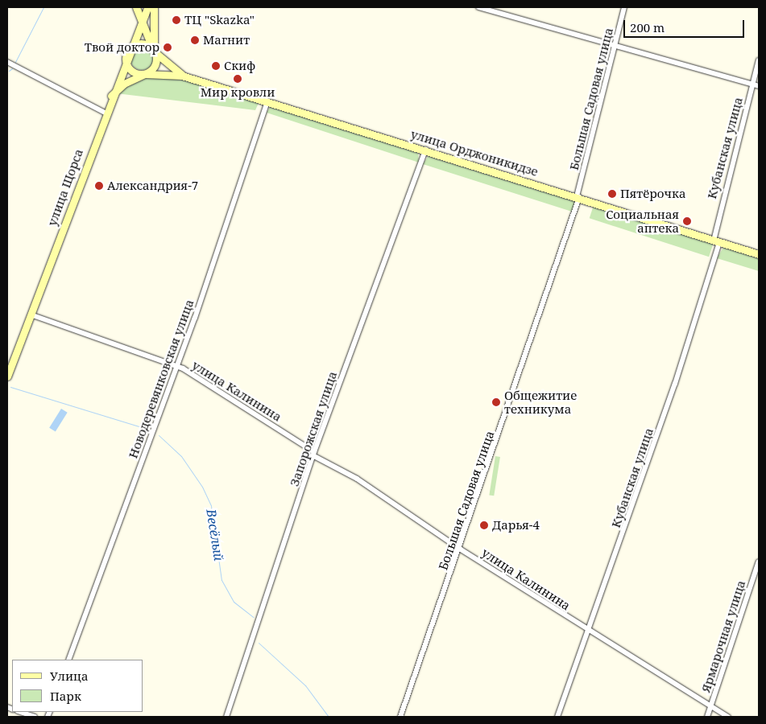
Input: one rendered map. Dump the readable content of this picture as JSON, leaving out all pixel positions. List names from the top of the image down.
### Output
{
  "streets": {
    "main road": ["улица Орджоникидзе", "улица Щорса"],
    "street": [
      "Большая Садовая улица",
      "Кубанская улица",
      "Новодеревянковская улица",
      "улица Калинина",
      "Запорожская улица",
      "Ярмарочная улица"
    ]
  },
  "crossings": [
    ["Большая Садовая улица", "улица Орджоникидзе"],
    ["Большая Садовая улица", "улица Калинина"],
    ["Кубанская улица", "улица Орджоникидзе"],
    ["Кубанская улица", "улица Калинина"],
    ["улица Орджоникидзе", "Новодеревянковская улица"],
    ["улица Орджоникидзе", "Запорожская улица"],
    ["улица Щорса", "улица Калинина"],
    ["Новодеревянковская улица", "улица Калинина"],
    ["улица Калинина", "Запорожская улица"],
    ["улица Калинина", "Ярмарочная улица"]
  ],
  "water": ["Весёлый"],
  "places": [
    "ТЦ \"Skazka\"",
    "Магнит",
    "Твой доктор",
    "Скиф",
    "Мир кровли",
    "Александрия-7",
    "Пятёрочка",
    "Социальная аптека",
    "Общежитие техникума",
    "Дарья-4"
  ],
  "legend": ["Улица", "Парк"],
  "scale_bar": "200 m"
}
